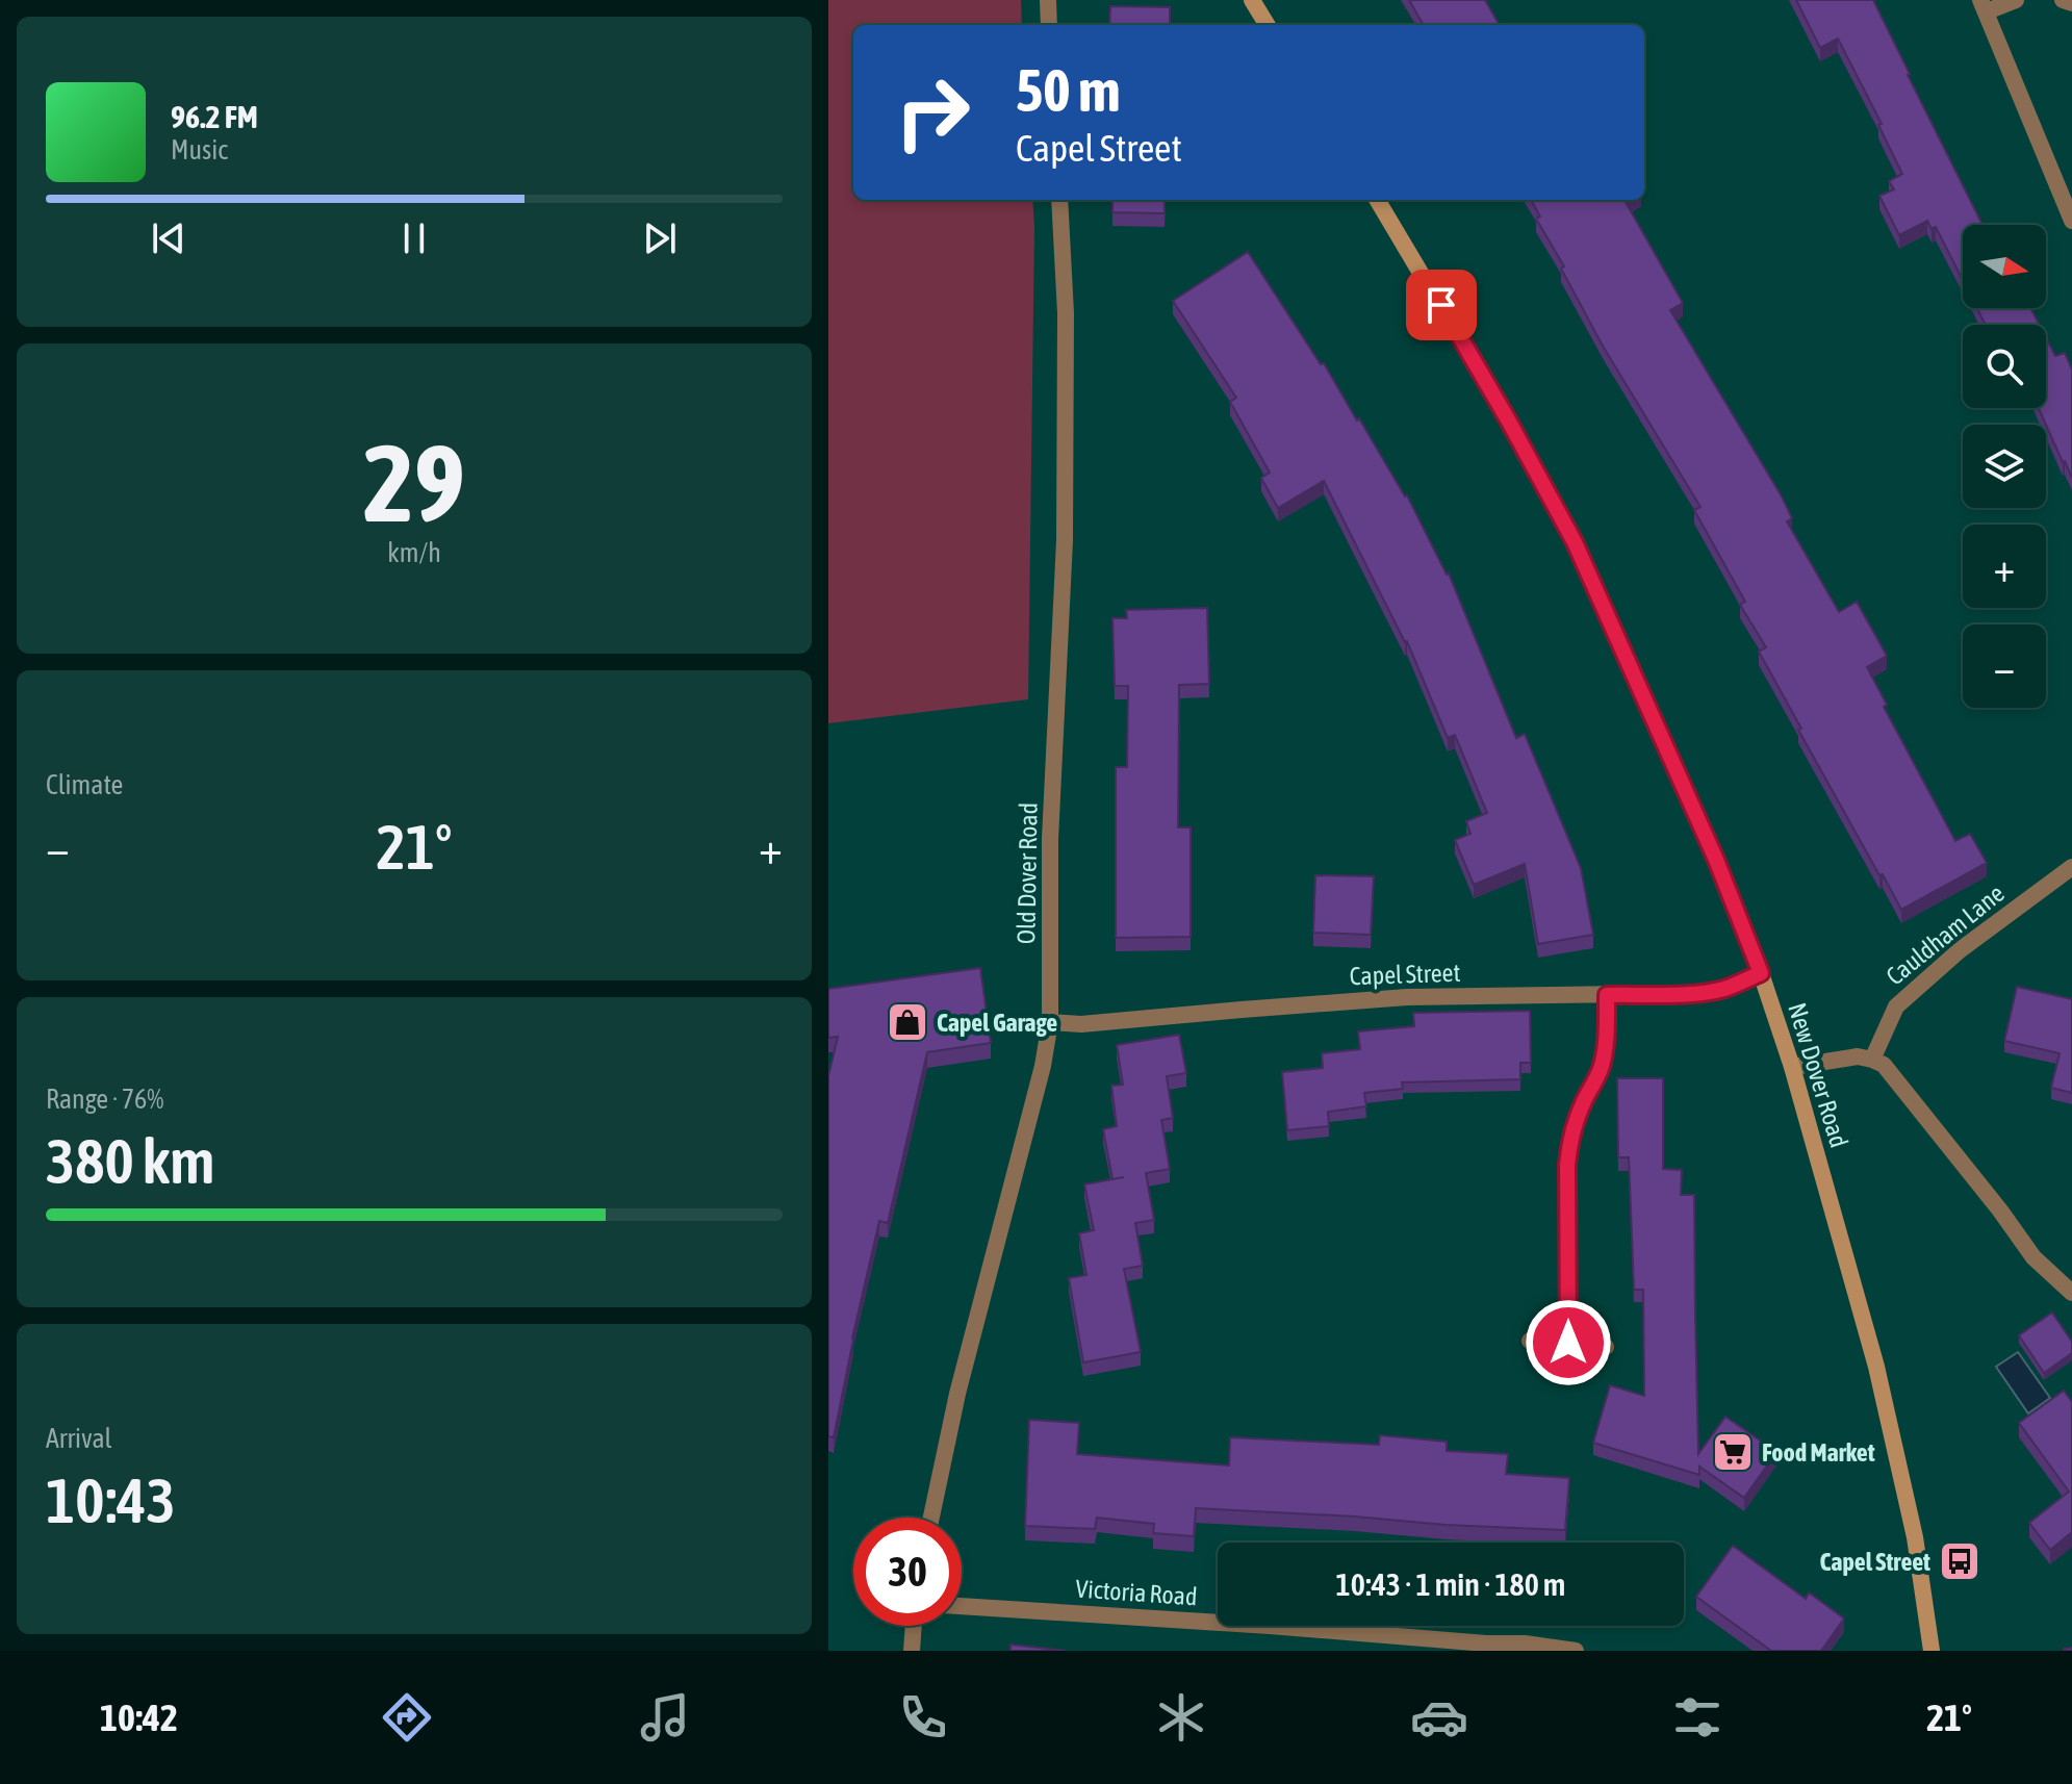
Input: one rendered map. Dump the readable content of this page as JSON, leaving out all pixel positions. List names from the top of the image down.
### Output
{
  "streets": {
    "main road": ["New Dover Road"],
    "street": [
      "Old Dover Road",
      "Cauldham Lane",
      "Capel Street",
      "Victoria Road"
    ]
  },
  "crossings": [
    ["Old Dover Road", "Capel Street"],
    ["Capel Street", "New Dover Road"]
  ],
  "places": {
    "shop": ["Capel Garage"],
    "supermarket": ["Food Market"],
    "bus stop": ["Capel Street"]
  },
  "north": "right",
  "page": {
    "turn": ["50 m", "Capel Street"],
    "song": ["96.2 FM", "Music"],
    "map_buttons": ["+", "−"],
    "tile": [
      ["29", "km/h"],
      "Climate",
      ["Range · 76%", "380 km"],
      ["Arrival", "10:43"]
    ],
    "heat": ["−", "21°", "+"],
    "limit": "30",
    "trip": "10:43 · 1 min · 180 m",
    "tabs": ["10:42", "21°"]
  }
}
